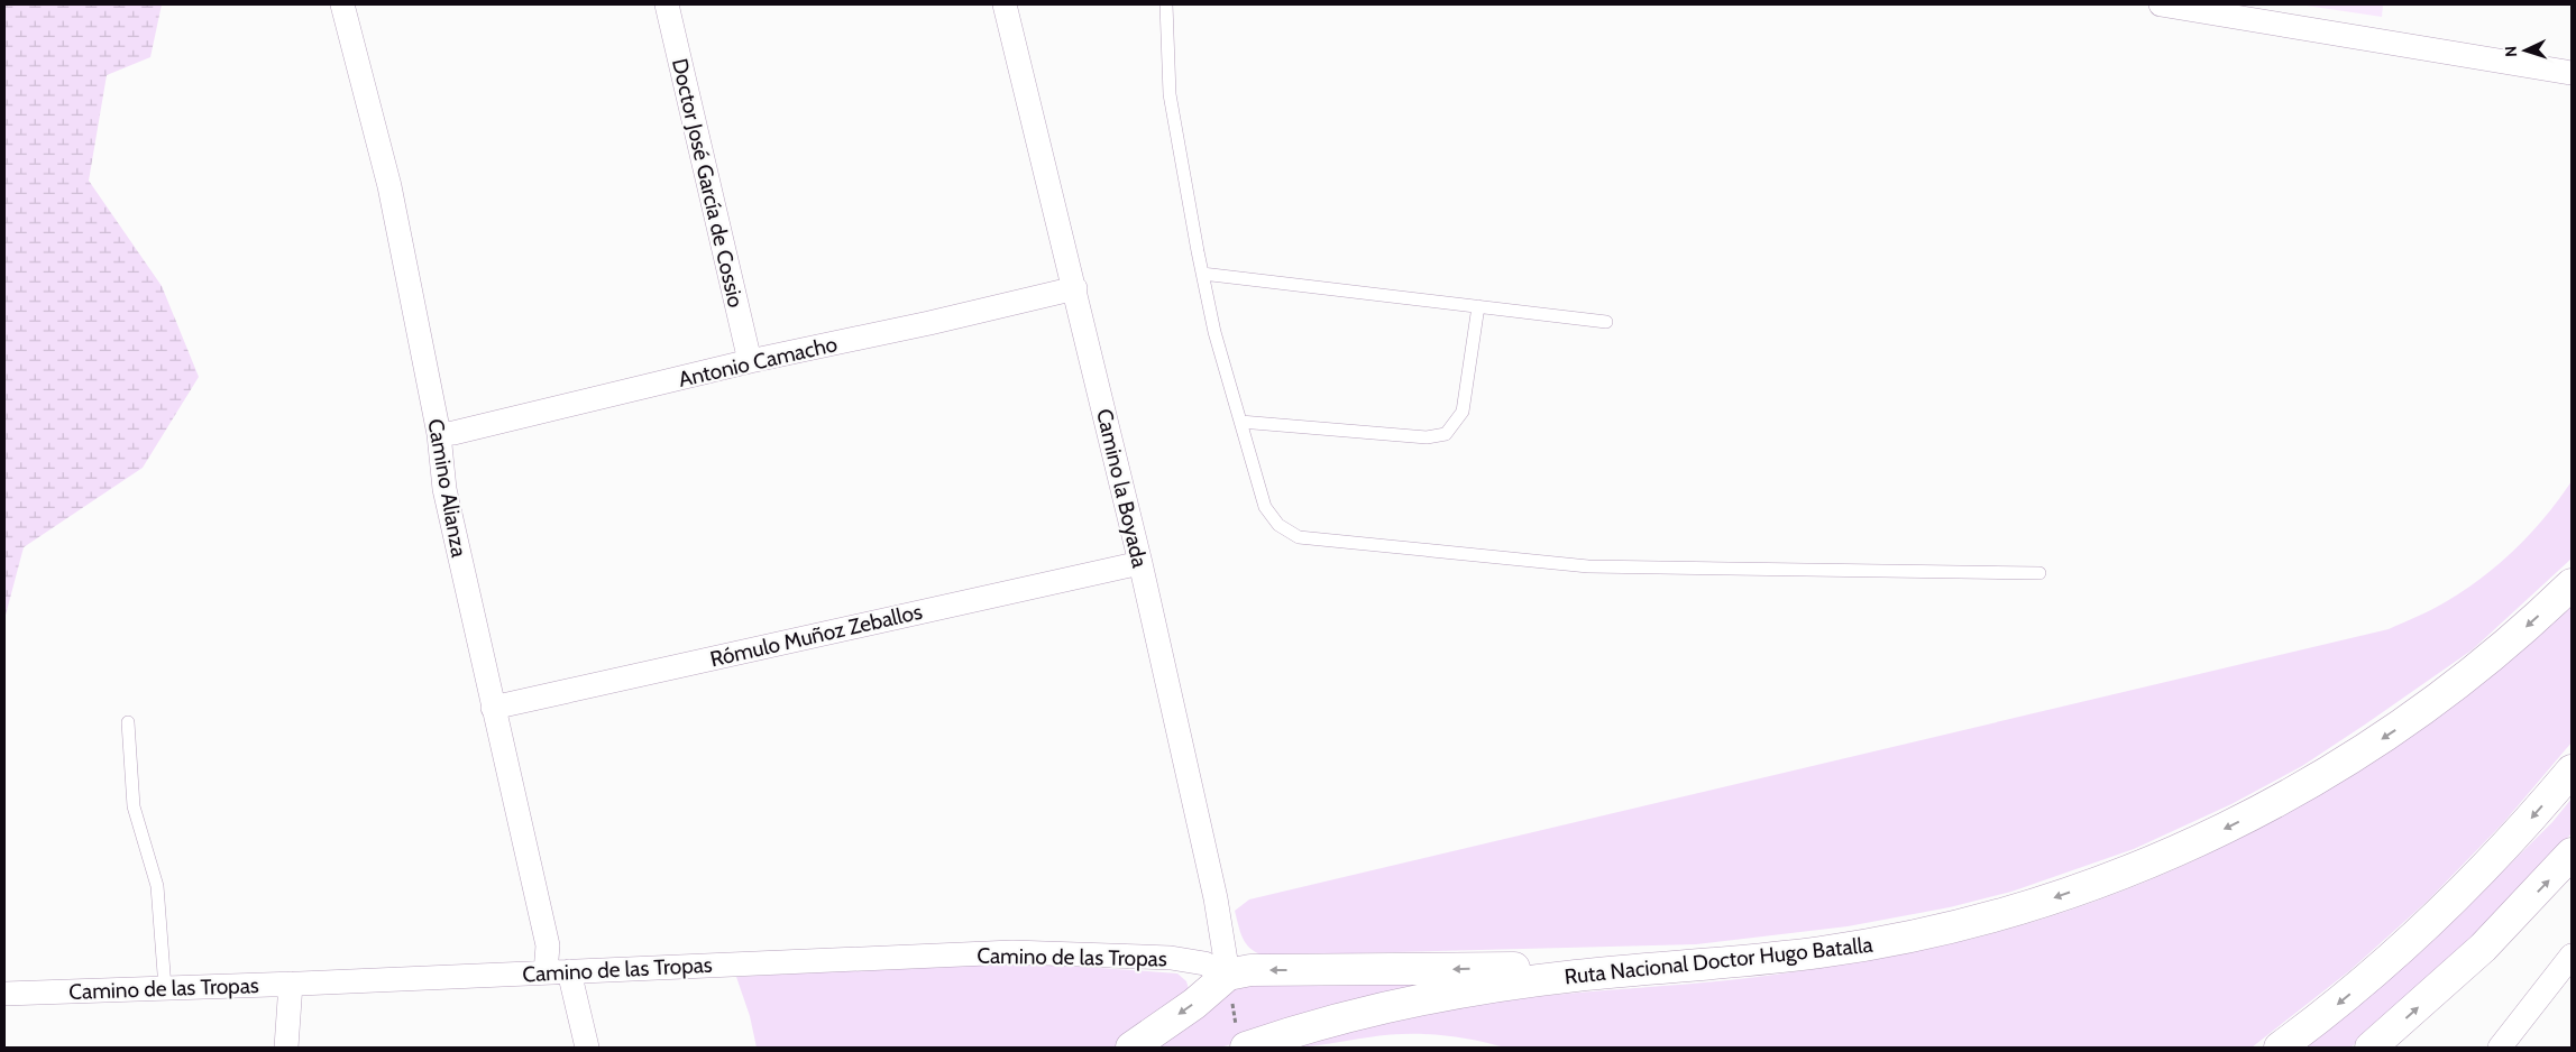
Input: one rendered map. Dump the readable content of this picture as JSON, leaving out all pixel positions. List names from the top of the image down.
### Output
{
  "streets": {
    "highway": ["Ruta Nacional Doctor Hugo Batalla"],
    "street": [
      "Doctor José García de Cossio",
      "Antonio Camacho",
      "Camino Alianza",
      "Camino la Boyada",
      "Rómulo Muñoz Zeballos",
      "Camino de las Tropas"
    ]
  },
  "crossings": [
    ["Doctor José García de Cossio", "Antonio Camacho"],
    ["Antonio Camacho", "Camino Alianza"],
    ["Antonio Camacho", "Camino la Boyada"],
    ["Camino Alianza", "Rómulo Muñoz Zeballos"],
    ["Camino Alianza", "Camino de las Tropas"],
    ["Camino la Boyada", "Rómulo Muñoz Zeballos"],
    ["Camino la Boyada", "Camino de las Tropas"]
  ],
  "north": "left"
}
